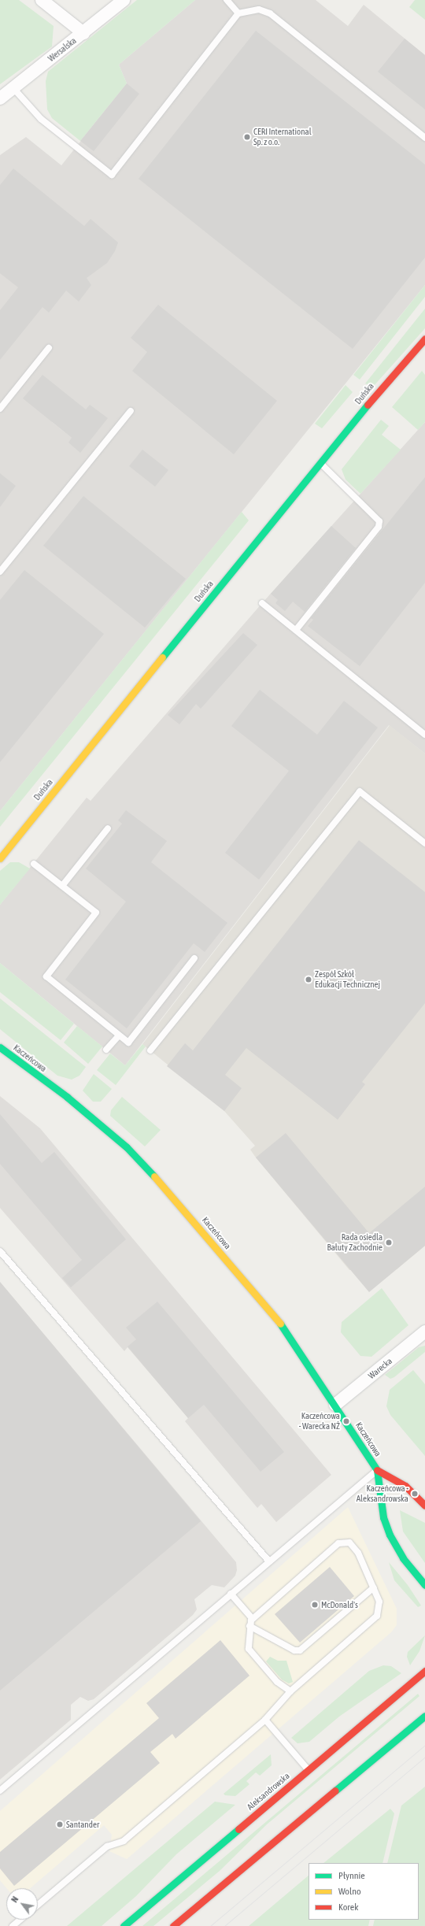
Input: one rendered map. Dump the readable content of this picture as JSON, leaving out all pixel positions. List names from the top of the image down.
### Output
{
  "streets": {
    "street": [
      "Wersalska",
      "Duńska",
      "Kaczeńcowa",
      "Warecka",
      "Aleksandrowska"
    ]
  },
  "crossings": [
    ["Kaczeńcowa", "Warecka"]
  ],
  "places": [
    "CERI International Sp. z o.o.",
    "Zespół Szkół Edukacji Technicznej",
    "Rada osiedla Bałuty Zachodnie",
    "Kaczeńcowa - Warecka NŻ",
    "Kaczeńcowa - Aleksandrowska",
    "McDonald's",
    "Santander"
  ],
  "legend": ["Płynnie", "Wolno", "Korek"],
  "north": "top left"
}
